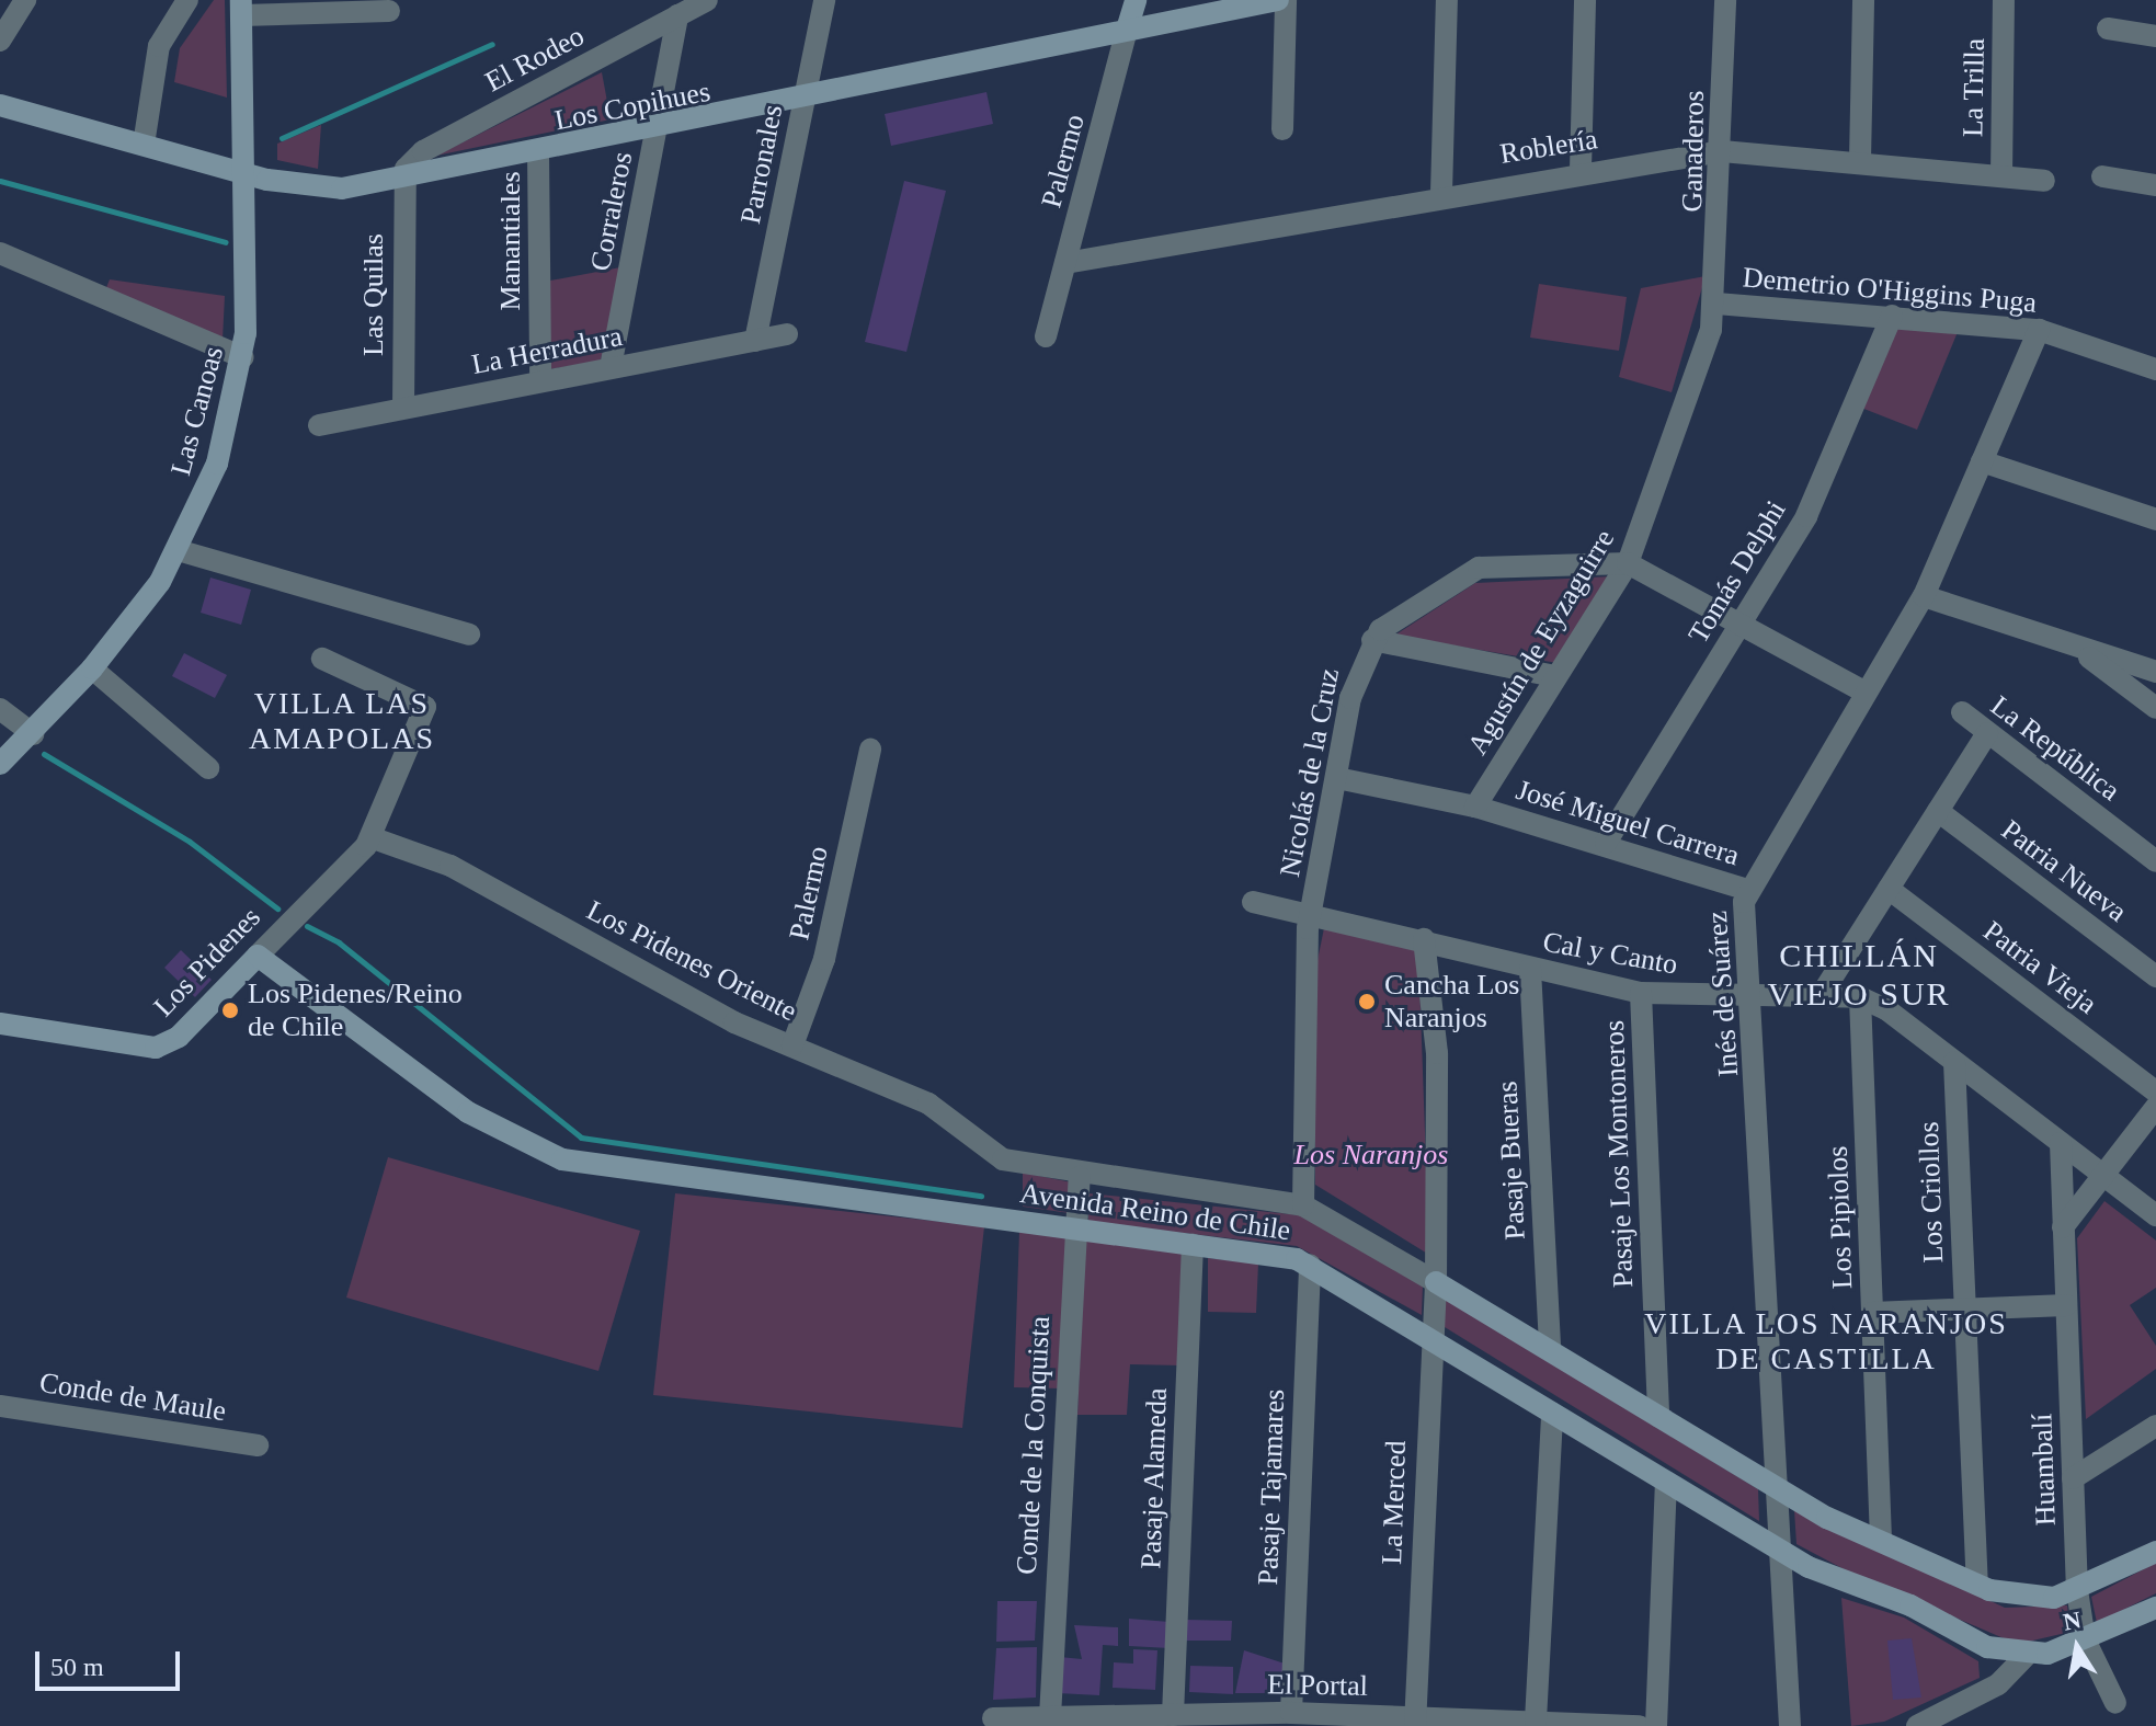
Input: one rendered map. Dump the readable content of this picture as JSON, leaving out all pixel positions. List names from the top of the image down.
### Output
{
  "streets": {
    "street": [
      "El Rodeo",
      "La Trilla",
      "Los Copihues",
      "Roblería",
      "Ganaderos",
      "Palermo",
      "Parronales",
      "Corraleros",
      "Manantiales",
      "Demetrio O'Higgins Puga",
      "Las Quilas",
      "La Herradura",
      "Las Canoas",
      "Tomás Delphi",
      "Agustín de Eyzaguirre",
      "La República",
      "Nicolás de la Cruz",
      "José Miguel Carrera",
      "Patria Nueva",
      "Cal y Canto",
      "Los Pidenes Oriente",
      "Los Pidenes",
      "Patria Vieja",
      "Inés de Suárez",
      "Pasaje Los Montoneros",
      "Pasaje Bueras",
      "Los Criollos",
      "Avenida Reino de Chile",
      "Los Pipiolos",
      "Conde de Maule",
      "Conde de la Conquista",
      "Huambalí",
      "Pasaje Alameda",
      "Pasaje Tajamares",
      "La Merced",
      "El Portal"
    ]
  },
  "crossings": [
    ["El Rodeo", "Los Copihues"],
    ["El Rodeo", "Corraleros"],
    ["El Rodeo", "Las Quilas"],
    ["La Trilla", "Roblería"],
    ["Los Copihues", "Palermo"],
    ["Los Copihues", "Parronales"],
    ["Los Copihues", "Corraleros"],
    ["Los Copihues", "Manantiales"],
    ["Los Copihues", "Las Quilas"],
    ["Los Copihues", "Las Canoas"],
    ["Roblería", "Ganaderos"],
    ["Roblería", "Palermo"],
    ["Ganaderos", "Demetrio O'Higgins Puga"],
    ["Ganaderos", "Agustín de Eyzaguirre"],
    ["Palermo", "Los Pidenes Oriente"],
    ["Parronales", "La Herradura"],
    ["Corraleros", "La Herradura"],
    ["Manantiales", "La Herradura"],
    ["Demetrio O'Higgins Puga", "Tomás Delphi"],
    ["Demetrio O'Higgins Puga", "Agustín de Eyzaguirre"],
    ["Demetrio O'Higgins Puga", "Inés de Suárez"],
    ["Las Quilas", "La Herradura"],
    ["Tomás Delphi", "Nicolás de la Cruz"],
    ["Tomás Delphi", "José Miguel Carrera"],
    ["Agustín de Eyzaguirre", "Nicolás de la Cruz"],
    ["Agustín de Eyzaguirre", "José Miguel Carrera"],
    ["Nicolás de la Cruz", "José Miguel Carrera"],
    ["Nicolás de la Cruz", "Cal y Canto"],
    ["Nicolás de la Cruz", "Inés de Suárez"],
    ["Nicolás de la Cruz", "Avenida Reino de Chile"],
    ["José Miguel Carrera", "Inés de Suárez"],
    ["Cal y Canto", "Inés de Suárez"],
    ["Cal y Canto", "Pasaje Los Montoneros"],
    ["Cal y Canto", "Pasaje Bueras"],
    ["Cal y Canto", "Los Criollos"],
    ["Cal y Canto", "Los Pipiolos"],
    ["Cal y Canto", "Huambalí"],
    ["Cal y Canto", "La Merced"],
    ["Los Pidenes Oriente", "Los Pidenes"],
    ["Los Pidenes Oriente", "Avenida Reino de Chile"],
    ["Los Pidenes Oriente", "Conde de la Conquista"],
    ["Los Pidenes", "Avenida Reino de Chile"],
    ["Inés de Suárez", "Avenida Reino de Chile"],
    ["Pasaje Los Montoneros", "Avenida Reino de Chile"],
    ["Pasaje Bueras", "Avenida Reino de Chile"],
    ["Los Criollos", "Avenida Reino de Chile"],
    ["Avenida Reino de Chile", "Los Pipiolos"],
    ["Avenida Reino de Chile", "Conde de la Conquista"],
    ["Avenida Reino de Chile", "Huambalí"],
    ["Avenida Reino de Chile", "Pasaje Alameda"],
    ["Avenida Reino de Chile", "Pasaje Tajamares"],
    ["Avenida Reino de Chile", "La Merced"],
    ["Conde de la Conquista", "El Portal"],
    ["Pasaje Alameda", "El Portal"],
    ["Pasaje Tajamares", "El Portal"],
    ["La Merced", "El Portal"]
  ],
  "districts": ["VILLA LAS AMAPOLAS", "CHILLÁN VIEJO SUR", "VILLA LOS NARANJOS DE CASTILLA"],
  "parks": ["Los Naranjos"],
  "places": ["Cancha Los Naranjos", "Los Pidenes/Reino de Chile"],
  "scale_bar": "50 m",
  "north": "top"
}
